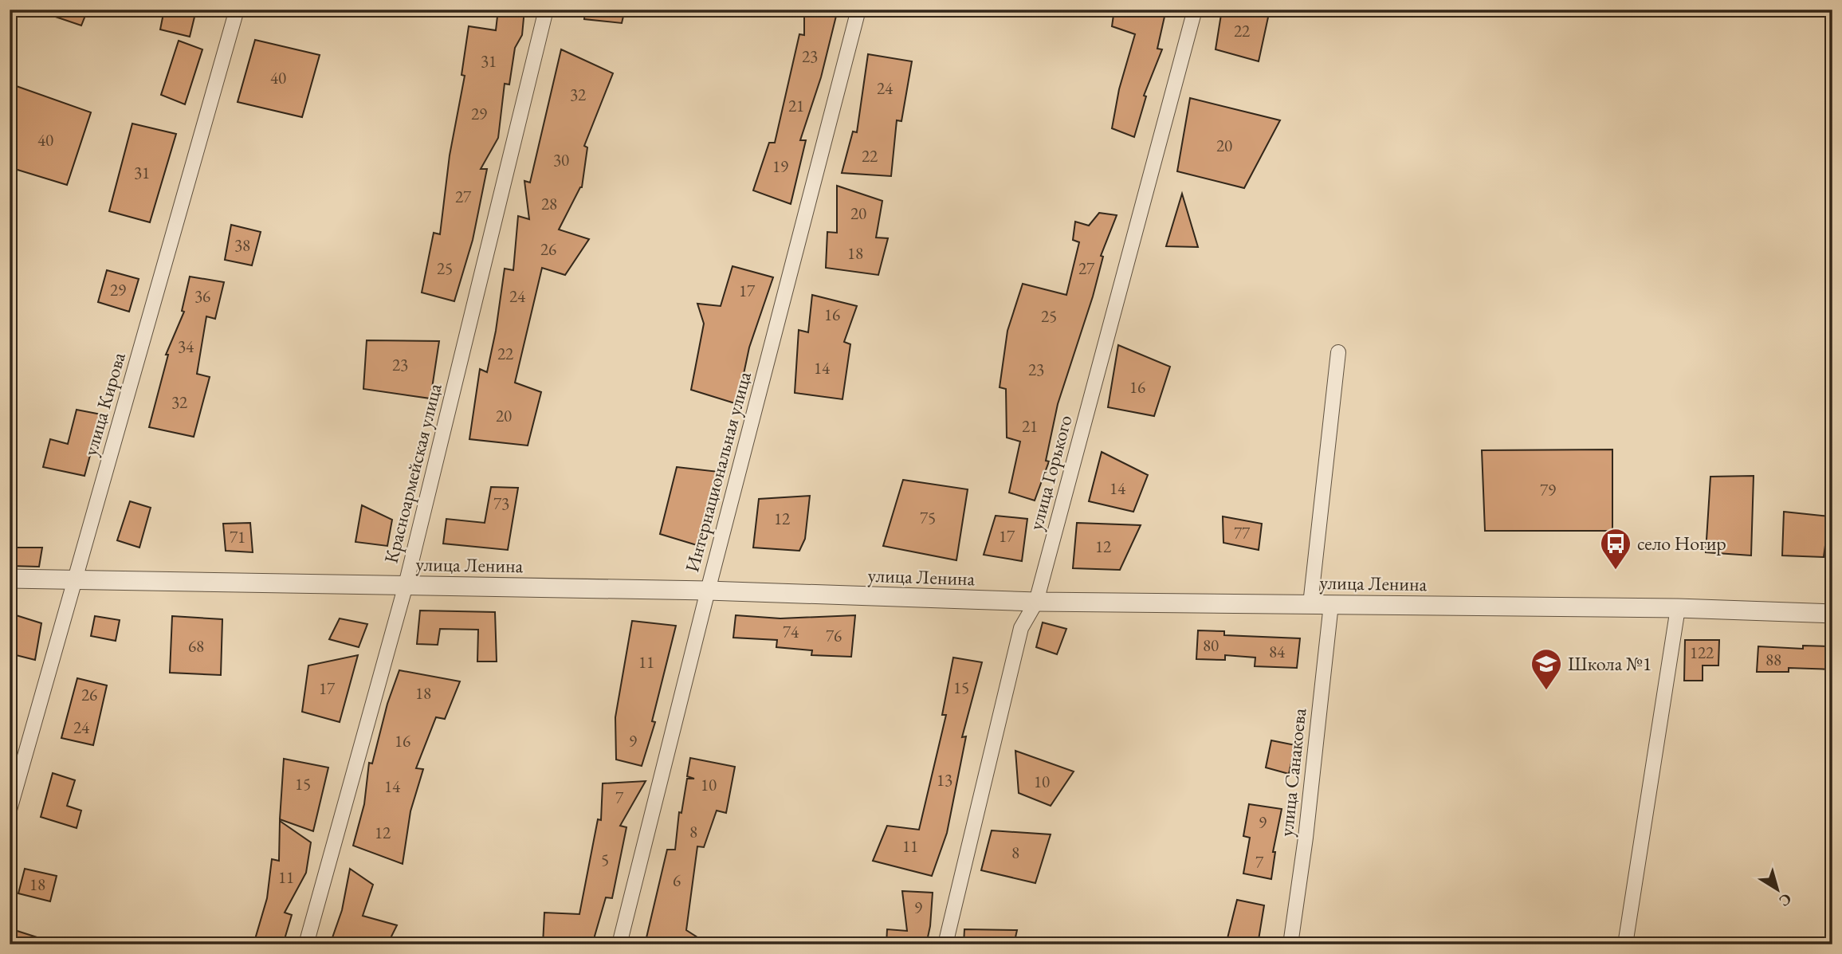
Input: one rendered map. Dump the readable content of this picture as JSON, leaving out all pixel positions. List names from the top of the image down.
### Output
{
  "streets": {
    "street": [
      "улица Кирова",
      "Интернациональная улица",
      "улица Горького",
      "Красноармейская улица",
      "улица Ленина",
      "улица Санакоева"
    ]
  },
  "crossings": [
    ["улица Кирова", "улица Ленина"],
    ["Интернациональная улица", "улица Ленина"],
    ["улица Горького", "улица Ленина"],
    ["Красноармейская улица", "улица Ленина"],
    ["улица Ленина", "улица Санакоева"]
  ],
  "places": {
    "bus stop": ["село Ногир"],
    "school or university": ["Школа №1"]
  },
  "house_numbers": [
    "22",
    "23",
    "31",
    "40",
    "24",
    "32",
    "21",
    "29",
    "40",
    "20",
    "22",
    "30",
    "19",
    "31",
    "27",
    "28",
    "20",
    "38",
    "26",
    "18",
    "25",
    "27",
    "29",
    "17",
    "36",
    "24",
    "16",
    "25",
    "34",
    "22",
    "23",
    "14",
    "23",
    "16",
    "32",
    "20",
    "21",
    "14",
    "79",
    "73",
    "75",
    "12",
    "77",
    "17",
    "71",
    "12",
    "74",
    "76",
    "80",
    "68",
    "84",
    "122",
    "88",
    "11",
    "15",
    "17",
    "18",
    "26",
    "24",
    "16",
    "9",
    "13",
    "10",
    "15",
    "10",
    "14",
    "7",
    "9",
    "8",
    "12",
    "11",
    "8",
    "5",
    "7",
    "11",
    "6",
    "18",
    "9"
  ],
  "north": "bottom right"
}
